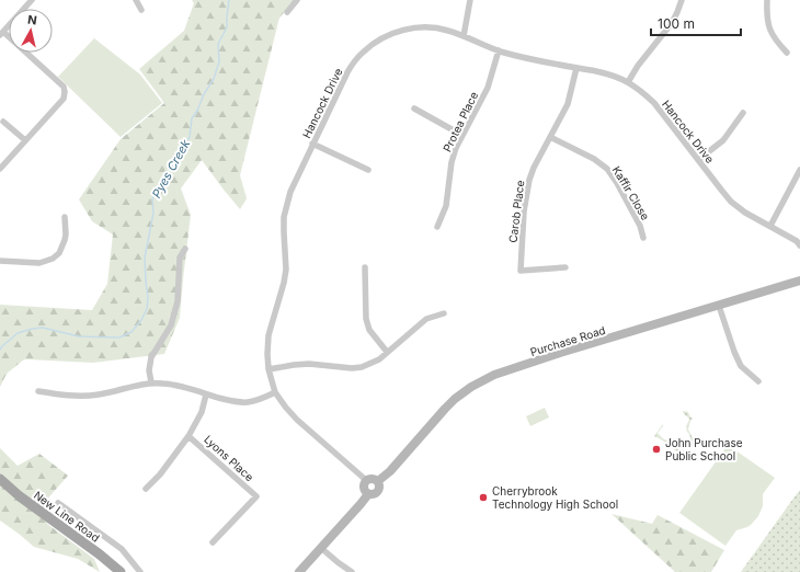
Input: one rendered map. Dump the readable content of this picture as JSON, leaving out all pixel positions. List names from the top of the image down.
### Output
{
  "streets": {
    "main road": ["Purchase Road", "New Line Road"],
    "street": [
      "Hancock Drive",
      "Protea Place",
      "Kaffir Close",
      "Carob Place",
      "Lyons Place"
    ]
  },
  "crossings": [
    ["Hancock Drive", "Protea Place"],
    ["Hancock Drive", "Carob Place"],
    ["Hancock Drive", "Purchase Road"],
    ["Kaffir Close", "Carob Place"]
  ],
  "water": ["Pyes Creek"],
  "places": ["John Purchase Public School", "Cherrybrook Technology High School"],
  "scale_bar": "100 m",
  "north": "top"
}
